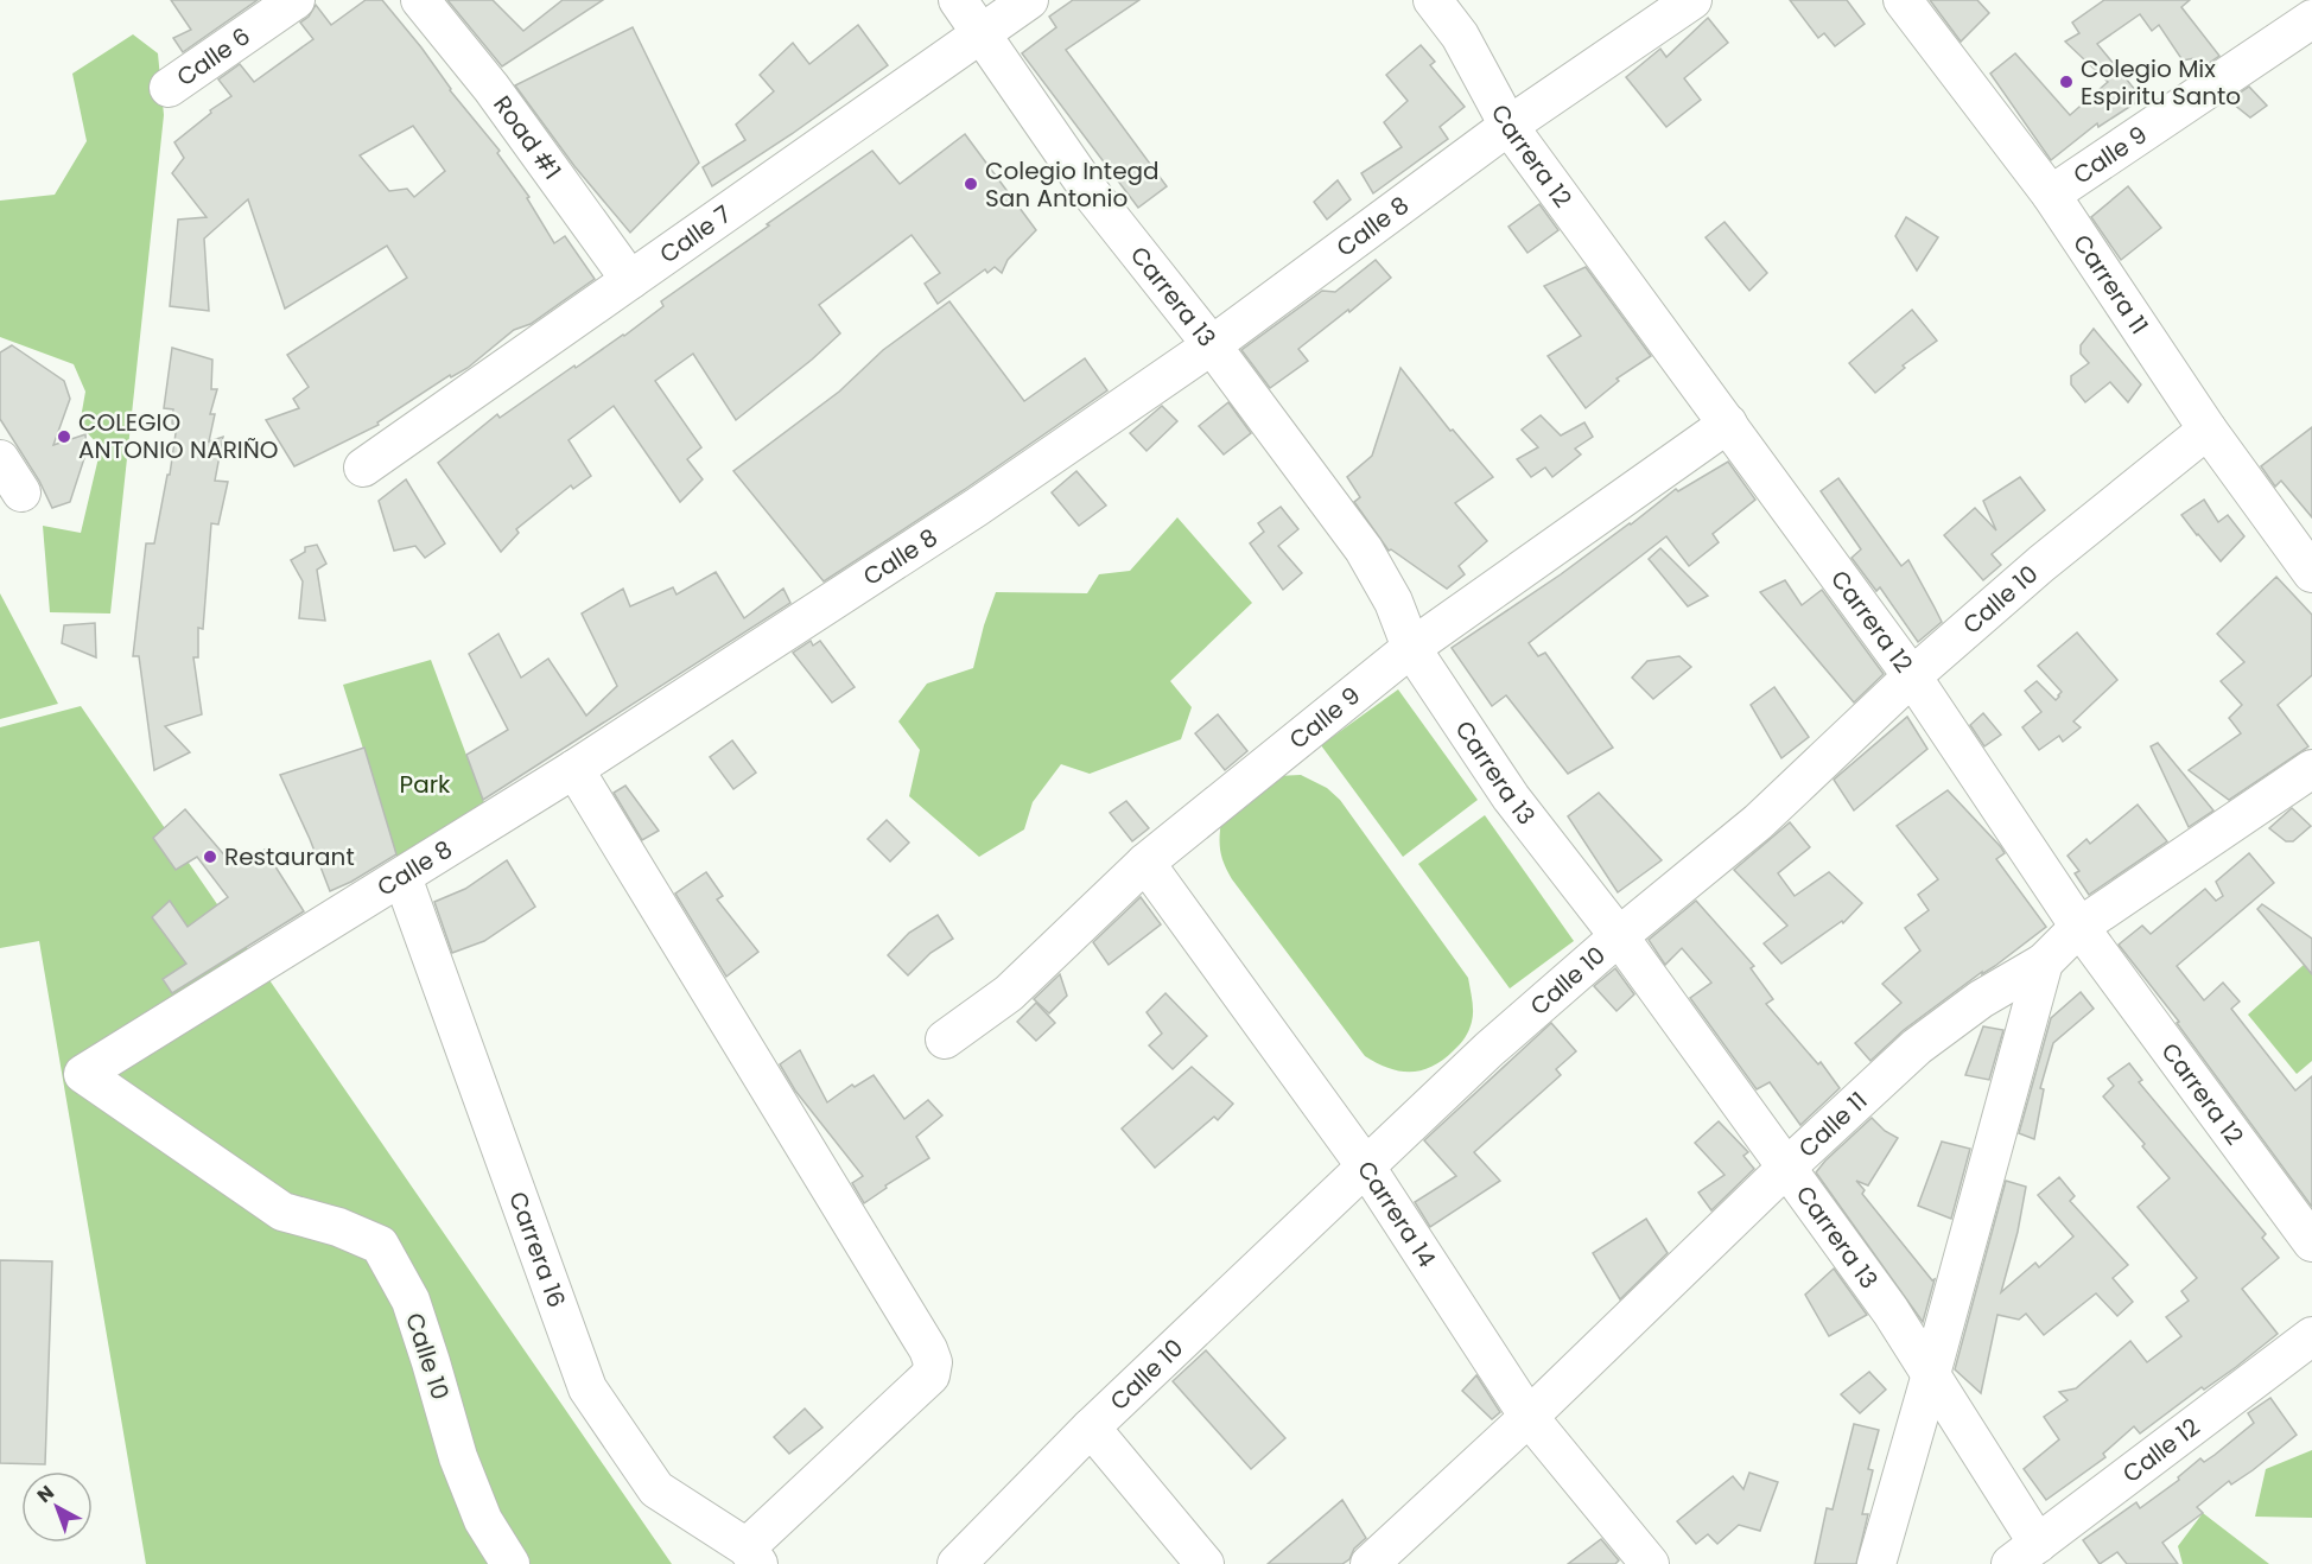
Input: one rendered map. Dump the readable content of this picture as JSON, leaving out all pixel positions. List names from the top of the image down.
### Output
{
  "streets": {
    "street": [
      "Calle 6",
      "Road #1",
      "Carrera 12",
      "Calle 9",
      "Calle 8",
      "Calle 7",
      "Carrera 11",
      "Carrera 13",
      "Calle 10",
      "Calle 11",
      "Carrera 14",
      "Carrera 16",
      "Calle 12"
    ]
  },
  "crossings": [
    ["Road #1", "Calle 7"],
    ["Carrera 12", "Calle 9"],
    ["Carrera 12", "Calle 8"],
    ["Carrera 12", "Calle 10"],
    ["Carrera 12", "Calle 11"],
    ["Calle 9", "Carrera 11"],
    ["Calle 9", "Carrera 13"],
    ["Calle 9", "Carrera 14"],
    ["Calle 8", "Carrera 13"],
    ["Calle 8", "Calle 10"],
    ["Calle 8", "Carrera 16"],
    ["Calle 7", "Carrera 13"],
    ["Carrera 11", "Calle 10"],
    ["Carrera 13", "Calle 10"],
    ["Carrera 13", "Calle 11"],
    ["Carrera 13", "Calle 12"],
    ["Calle 10", "Carrera 14"],
    ["Calle 11", "Carrera 14"]
  ],
  "parks": ["Park"],
  "places": [
    "Colegio Mix Espiritu Santo",
    "Colegio Integd San Antonio",
    "COLEGIO ANTONIO NARIÑO",
    "Restaurant"
  ],
  "north": "top left"
}
